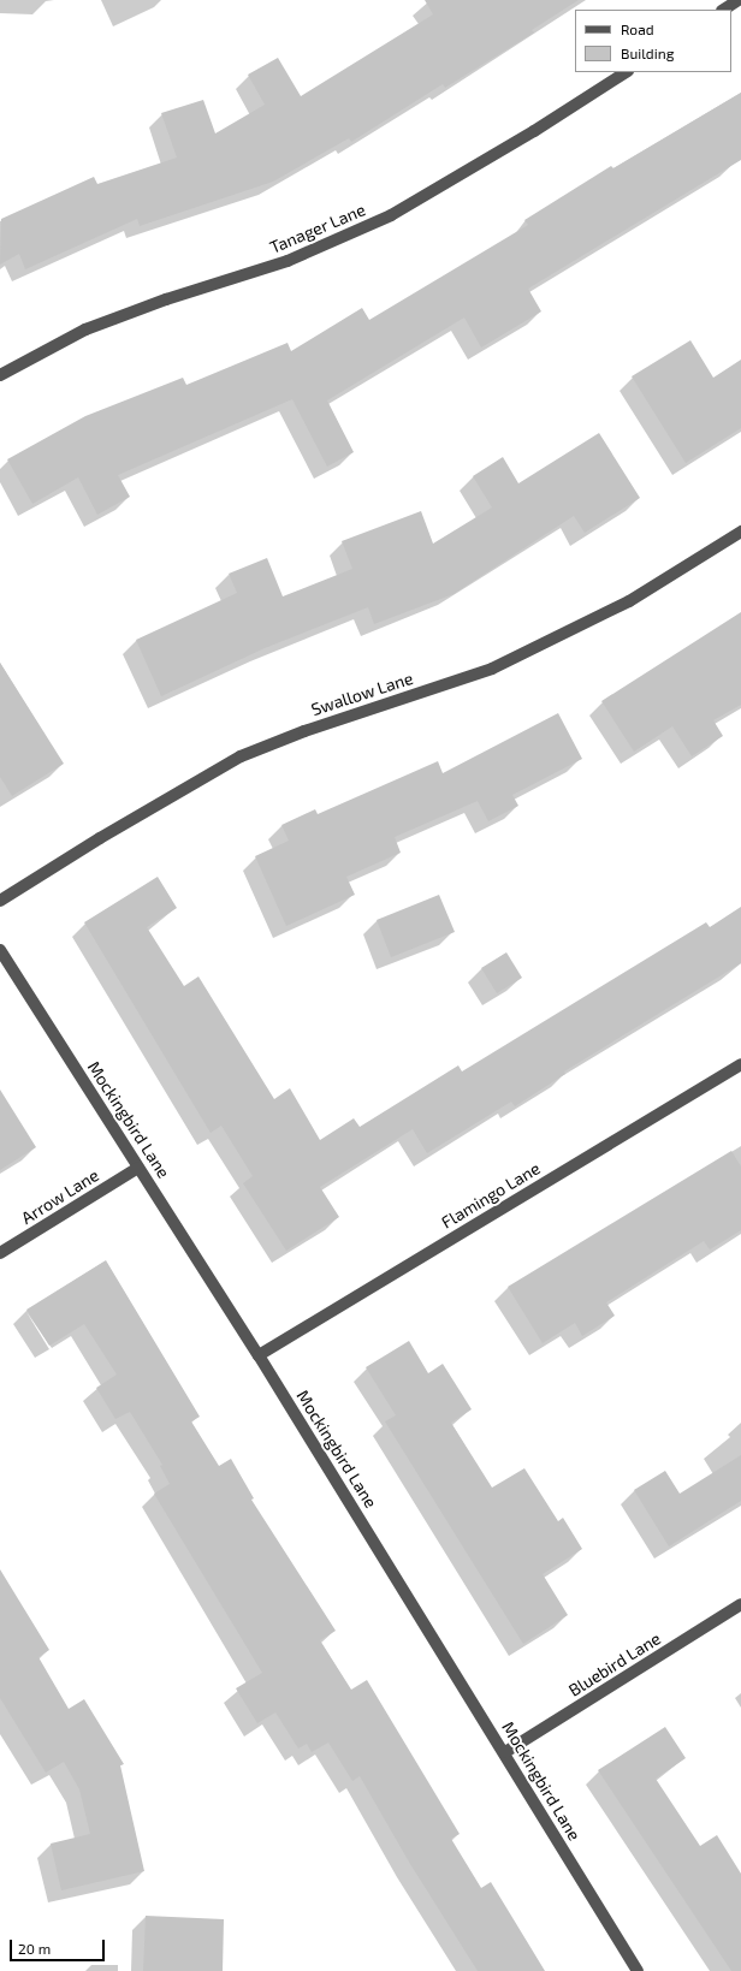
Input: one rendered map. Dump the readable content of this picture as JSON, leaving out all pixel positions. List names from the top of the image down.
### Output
{
  "streets": {
    "street": [
      "Tanager Lane",
      "Swallow Lane",
      "Mockingbird Lane",
      "Flamingo Lane",
      "Arrow Lane",
      "Bluebird Lane"
    ]
  },
  "crossings": [
    ["Mockingbird Lane", "Flamingo Lane"],
    ["Mockingbird Lane", "Arrow Lane"],
    ["Mockingbird Lane", "Bluebird Lane"]
  ],
  "legend": ["Road", "Building"],
  "scale_bar": "20 m"
}
